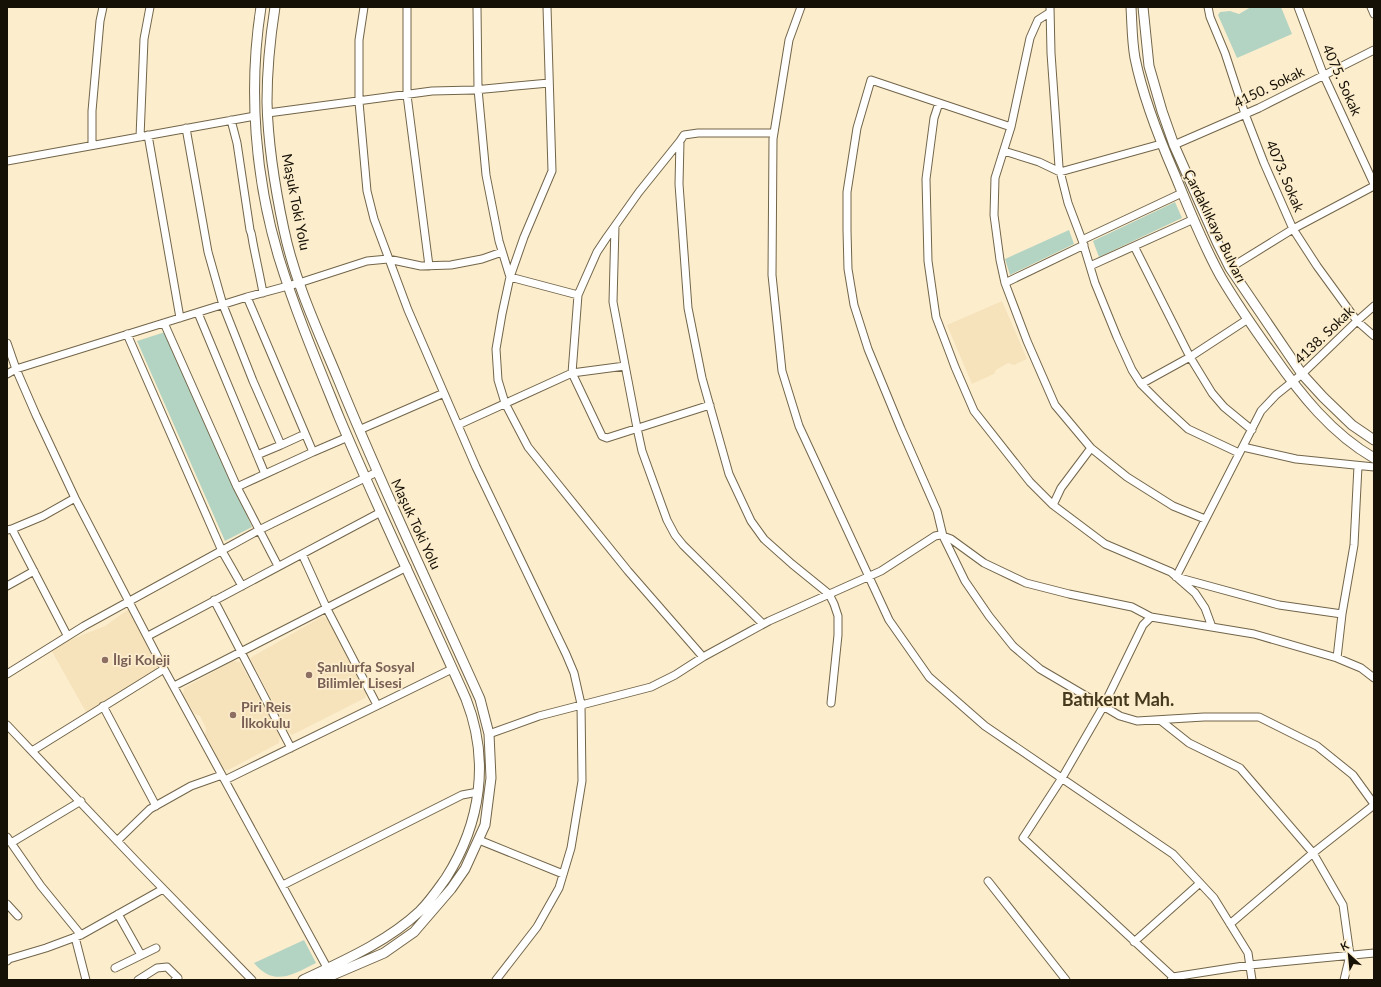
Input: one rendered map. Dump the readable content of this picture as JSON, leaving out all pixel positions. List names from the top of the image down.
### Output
{
  "streets": {
    "main road": ["Maşuk Toki Yolu", "Çardaklıkaya Bulvarı"],
    "street": [
      "4075. Sokak",
      "4150. Sokak",
      "4073. Sokak",
      "4138. Sokak"
    ]
  },
  "crossings": [
    ["4075. Sokak", "4150. Sokak"],
    ["4150. Sokak", "4073. Sokak"],
    ["4150. Sokak", "Çardaklıkaya Bulvarı"],
    ["4073. Sokak", "4138. Sokak"],
    ["Çardaklıkaya Bulvarı", "4138. Sokak"]
  ],
  "districts": ["Batıkent Mah."],
  "places": ["İlgi Koleji", "Şanlıurfa Sosyal Bilimler Lisesi", "Piri Reis İlkokulu"],
  "north": "top left"
}
